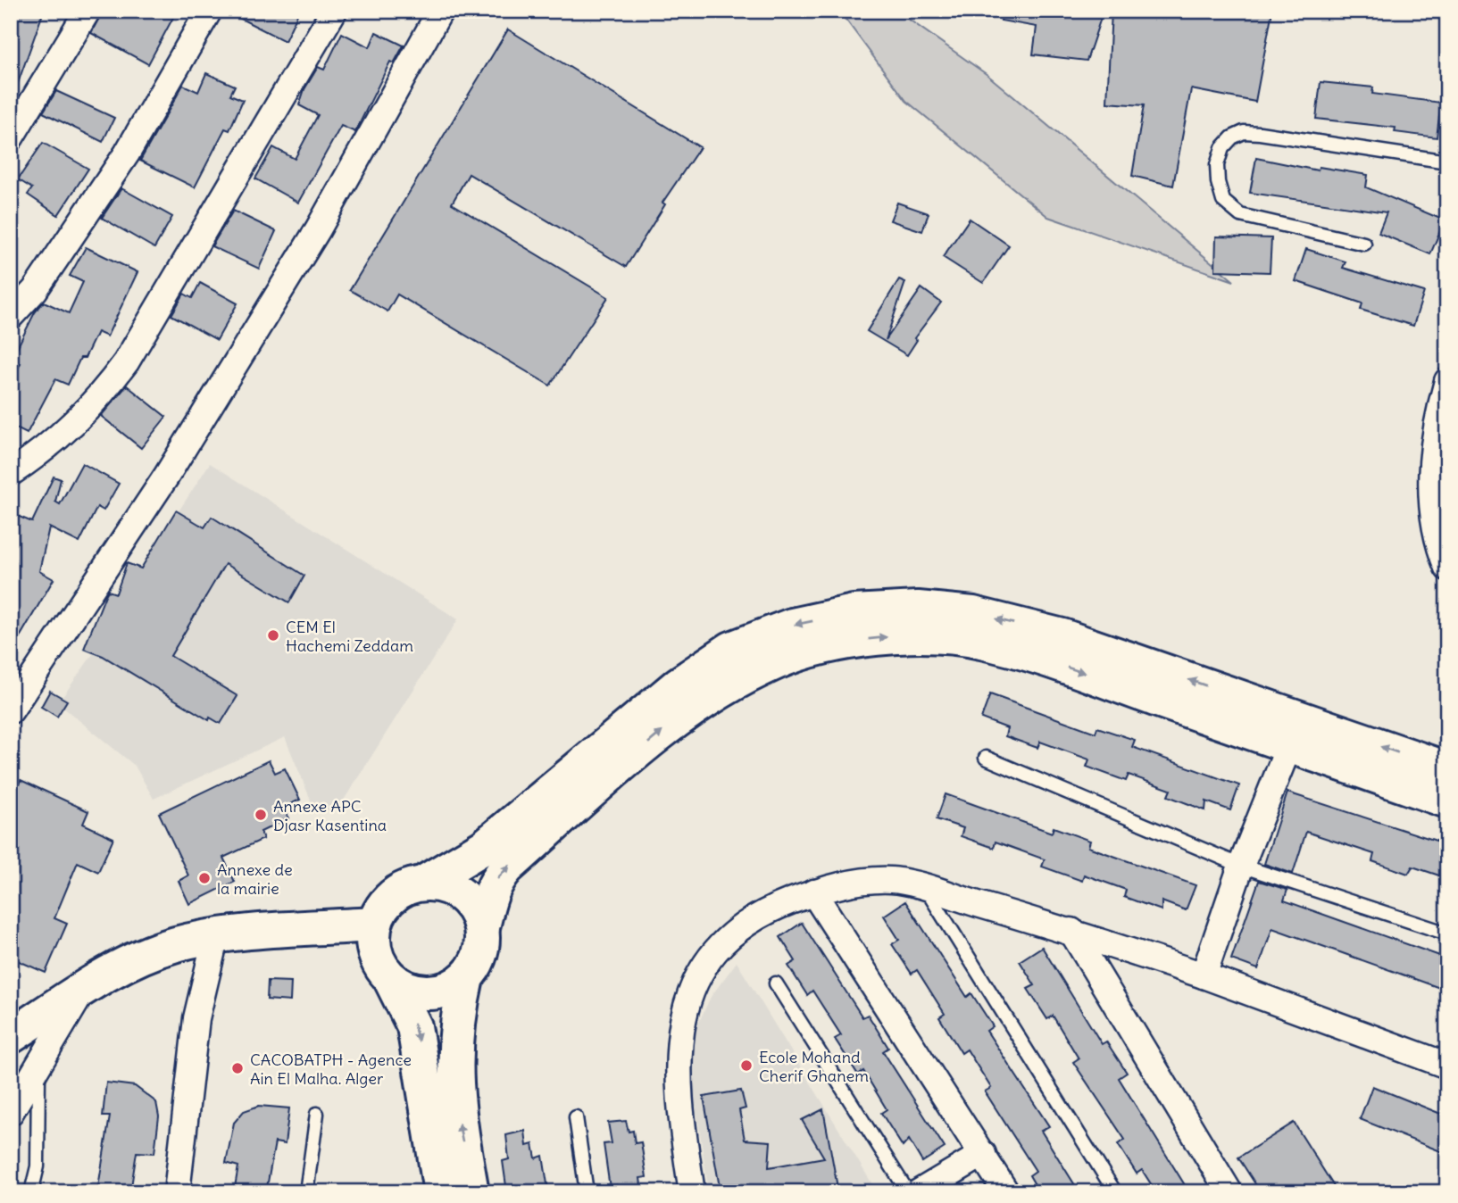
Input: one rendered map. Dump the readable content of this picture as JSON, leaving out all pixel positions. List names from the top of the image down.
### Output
{
  "places": [
    "CEM El Hachemi Zeddam",
    "Annexe APC Djasr Kasentina",
    "Annexe de la mairie",
    "Ecole Mohand Cherif Ghanem",
    "CACOBATPH - Agence Ain El Malha. Alger"
  ]
}
